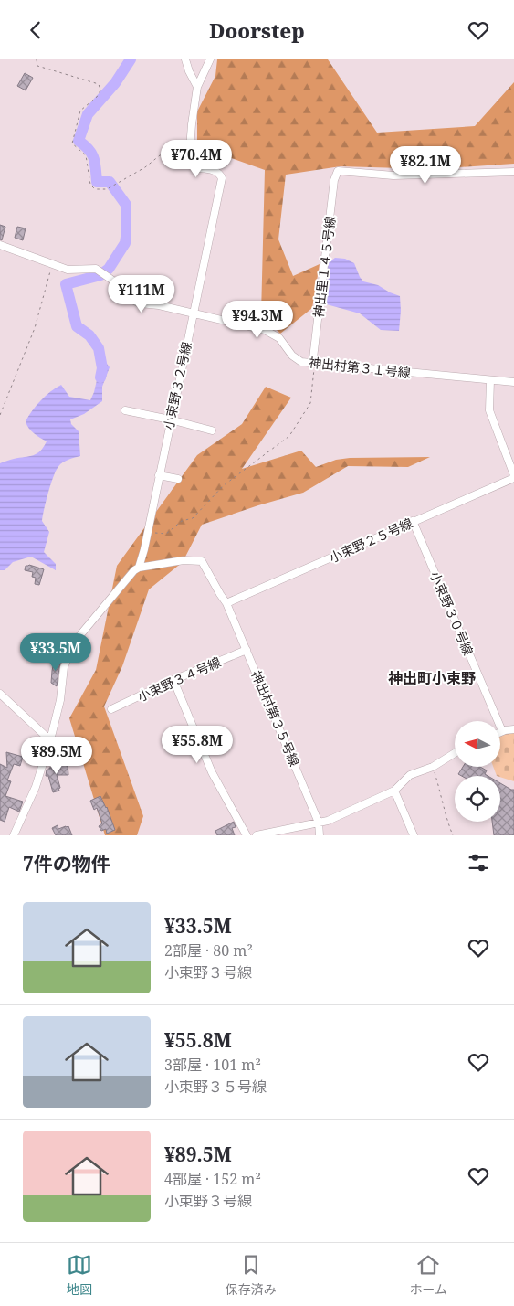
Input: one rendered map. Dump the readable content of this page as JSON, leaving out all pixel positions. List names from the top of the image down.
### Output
{
  "streets": {
    "street": [
      "神出里１４５号線",
      "神出村第３１号線",
      "小束野３２号線",
      "小束野２５号線",
      "小束野３０号線",
      "小束野３４号線",
      "神出村第３５号線"
    ]
  },
  "crossings": [
    ["神出里１４５号線", "神出村第３１号線"],
    ["神出村第３１号線", "小束野３２号線"],
    ["小束野３２号線", "神出村第３５号線"],
    ["小束野２５号線", "小束野３０号線"],
    ["小束野２５号線", "神出村第３５号線"],
    ["小束野３４号線", "神出村第３５号線"]
  ],
  "districts": ["神出町小束野"],
  "north": "left",
  "page": {
    "header": "Doorstep",
    "price": [
      "¥70.4M",
      "¥82.1M",
      "¥111M",
      "¥94.3M",
      "¥33.5M",
      "¥55.8M",
      "¥89.5M"
    ],
    "heading": "7件の物件",
    "list": [
      {
        "name": "¥33.5M",
        "note": "2部屋 · 80 m² · 小束野３号線"
      },
      {
        "name": "¥55.8M",
        "note": "3部屋 · 101 m² · 小束野３５号線"
      },
      {
        "name": "¥89.5M",
        "note": "4部屋 · 152 m² · 小束野３号線"
      }
    ],
    "tabs": ["地図", "保存済み", "ホーム"]
  }
}
